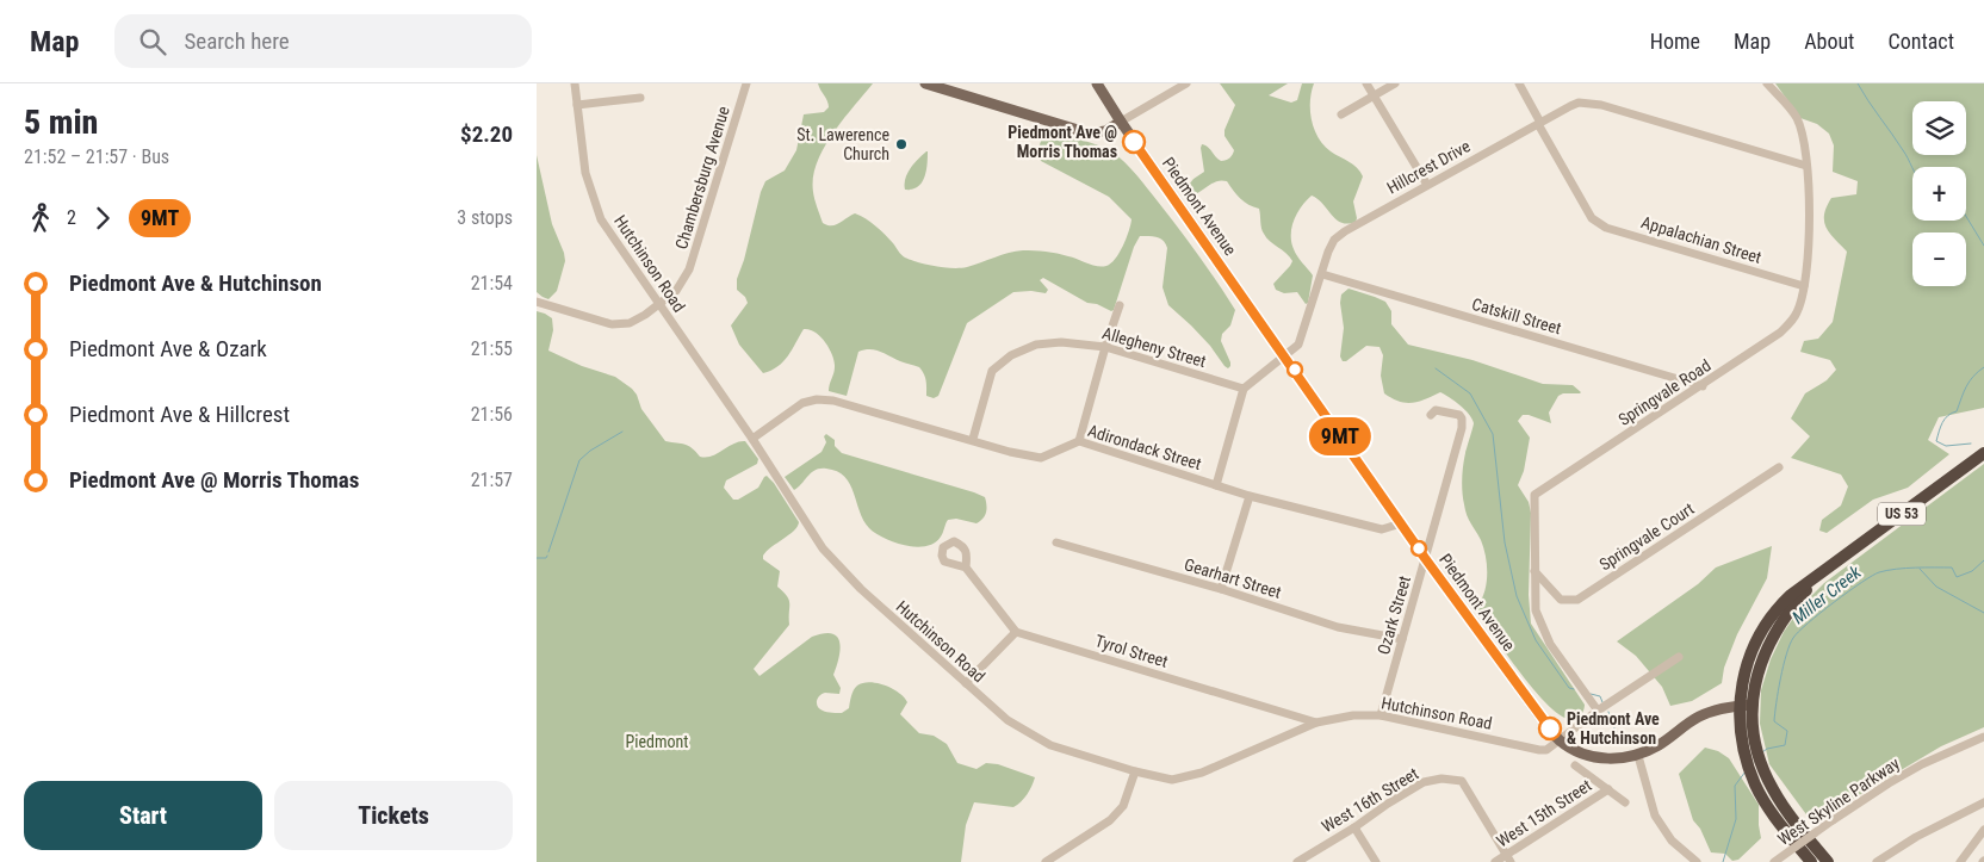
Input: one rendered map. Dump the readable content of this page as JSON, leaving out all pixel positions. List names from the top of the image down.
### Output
{
  "streets": {
    "highway": ["US 53"],
    "main road": ["Piedmont Avenue"],
    "street": [
      "Hillcrest Drive",
      "Chambersburg Avenue",
      "Appalachian Street",
      "Hutchinson Road",
      "Catskill Street",
      "Allegheny Street",
      "Springvale Road",
      "Adirondack Street",
      "Springvale Court",
      "Gearhart Street",
      "Ozark Street",
      "Tyrol Street",
      "West 16th Street",
      "West Skyline Parkway",
      "West 15th Street"
    ]
  },
  "crossings": [
    ["Hillcrest Drive", "Piedmont Avenue"],
    ["Hillcrest Drive", "Appalachian Street"],
    ["Hillcrest Drive", "Catskill Street"],
    ["Hillcrest Drive", "Allegheny Street"],
    ["Hillcrest Drive", "Springvale Road"],
    ["Chambersburg Avenue", "Hutchinson Road"],
    ["Piedmont Avenue", "Hutchinson Road"],
    ["Piedmont Avenue", "Adirondack Street"],
    ["Piedmont Avenue", "US 53"],
    ["Piedmont Avenue", "Ozark Street"],
    ["Appalachian Street", "Springvale Road"],
    ["Hutchinson Road", "Adirondack Street"],
    ["Hutchinson Road", "Ozark Street"],
    ["Hutchinson Road", "Tyrol Street"],
    ["Catskill Street", "Springvale Road"],
    ["Allegheny Street", "Adirondack Street"],
    ["Springvale Road", "Springvale Court"],
    ["Gearhart Street", "Ozark Street"],
    ["West 16th Street", "West 15th Street"]
  ],
  "water": ["Miller Creek"],
  "parks": ["Piedmont"],
  "places": ["Piedmont Ave @ Morris Thomas", "St. Lawerence Church", "Piedmont Ave & Hutchinson"],
  "lines": ["bus line 9MT"],
  "page": {
    "header": "Map",
    "search": "Search here",
    "nav": [
      "Home",
      "Map",
      "About",
      "Contact"
    ],
    "heading": ["5 min", "21:52 – 21:57 · Bus", "$2.20"],
    "on_map": "9MT",
    "map_buttons": ["+", "−"],
    "legs": ["2", "9MT", "3 stops"],
    "list": [
      {
        "name": "Piedmont Ave & Hutchinson",
        "value": "21:54"
      },
      {
        "name": "Piedmont Ave & Ozark",
        "value": "21:55"
      },
      {
        "name": "Piedmont Ave & Hillcrest",
        "value": "21:56"
      },
      {
        "name": "Piedmont Ave @ Morris Thomas",
        "value": "21:57"
      }
    ],
    "buttons": ["Start", "Tickets"]
  }
}
